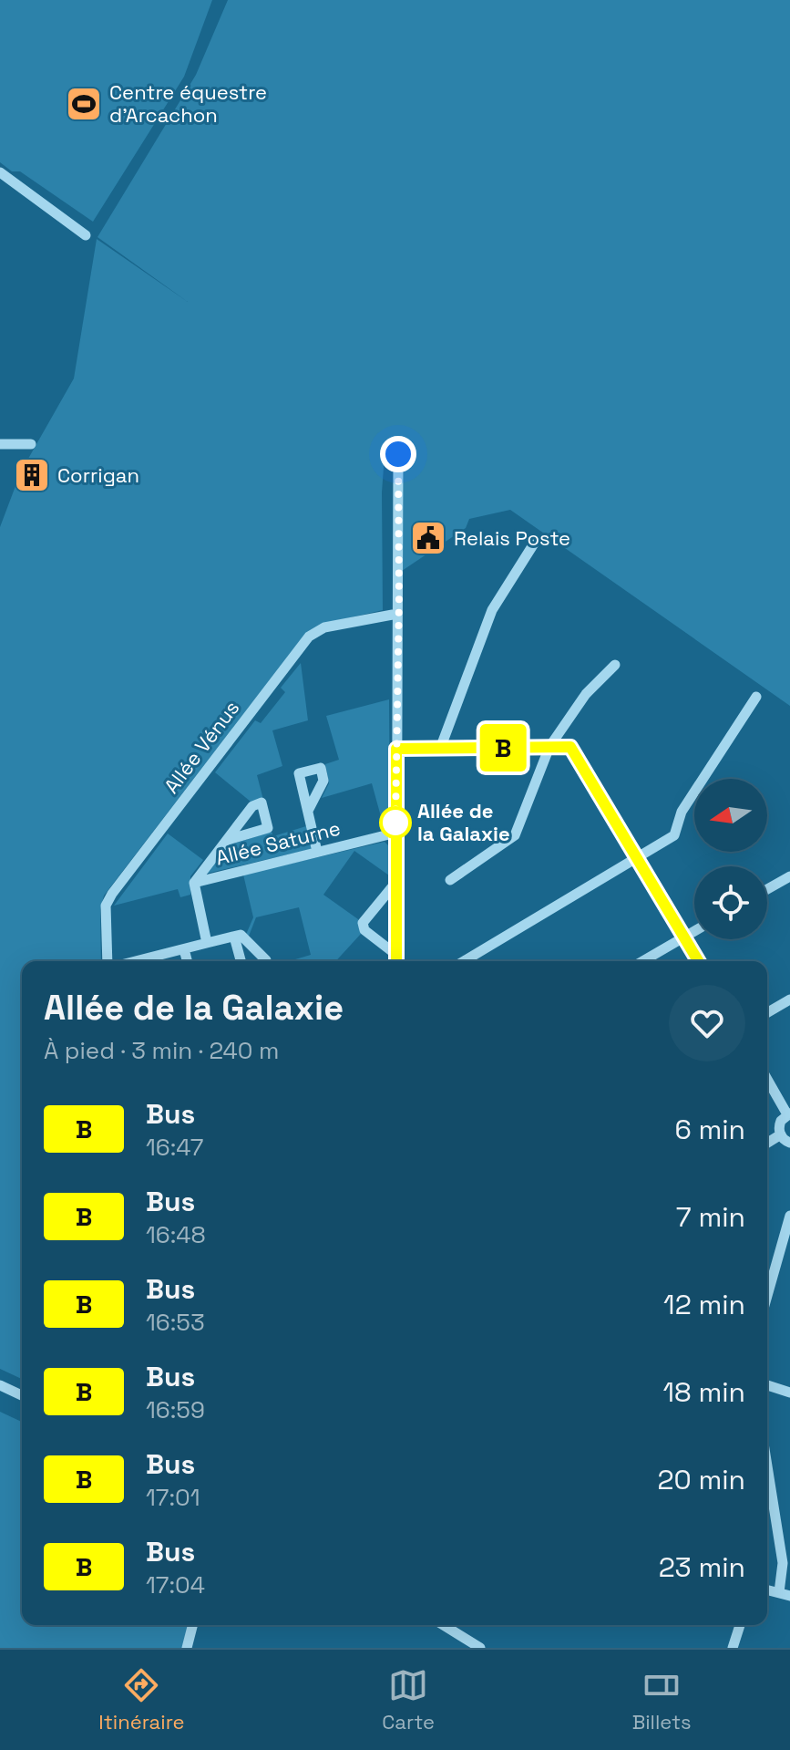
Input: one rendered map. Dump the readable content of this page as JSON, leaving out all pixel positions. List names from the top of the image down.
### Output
{
  "streets": {
    "street": ["Allée Vénus", "Allée Saturne"]
  },
  "places": {
    "sports": ["Centre équestre d’Arcachon"],
    "building": ["Corrigan"],
    "public building": ["Relais Poste"],
    "other": ["Allée de la Galaxie"]
  },
  "lines": ["bus line B"],
  "north": "left",
  "page": {
    "on_map": "B",
    "heading": ["Allée de la Galaxie", "À pied · 3 min · 240 m"],
    "list": [
      {
        "mark": "B",
        "name": "Bus",
        "note": "16:47",
        "value": "6 min"
      },
      {
        "mark": "B",
        "name": "Bus",
        "note": "16:48",
        "value": "7 min"
      },
      {
        "mark": "B",
        "name": "Bus",
        "note": "16:53",
        "value": "12 min"
      },
      {
        "mark": "B",
        "name": "Bus",
        "note": "16:59",
        "value": "18 min"
      },
      {
        "mark": "B",
        "name": "Bus",
        "note": "17:01",
        "value": "20 min"
      },
      {
        "mark": "B",
        "name": "Bus",
        "note": "17:04",
        "value": "23 min"
      }
    ],
    "tabs": ["Itinéraire", "Carte", "Billets"]
  }
}
